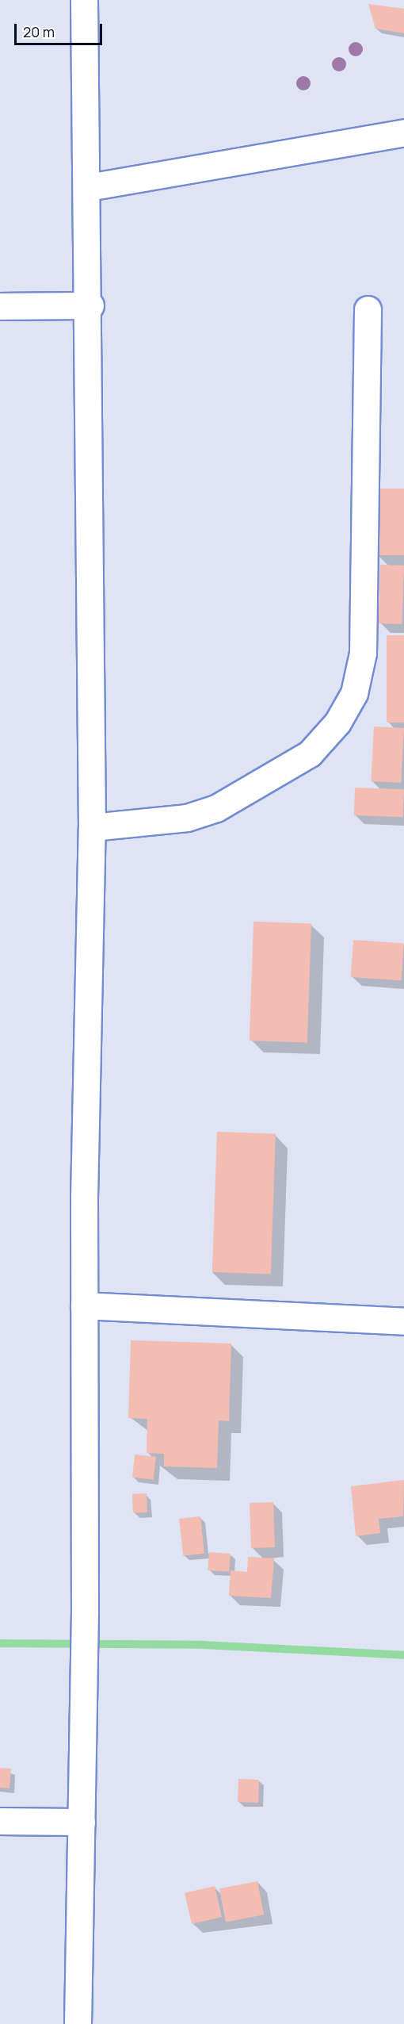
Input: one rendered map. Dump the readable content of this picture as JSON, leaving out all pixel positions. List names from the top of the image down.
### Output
{
  "scale_bar": "20 m"
}
